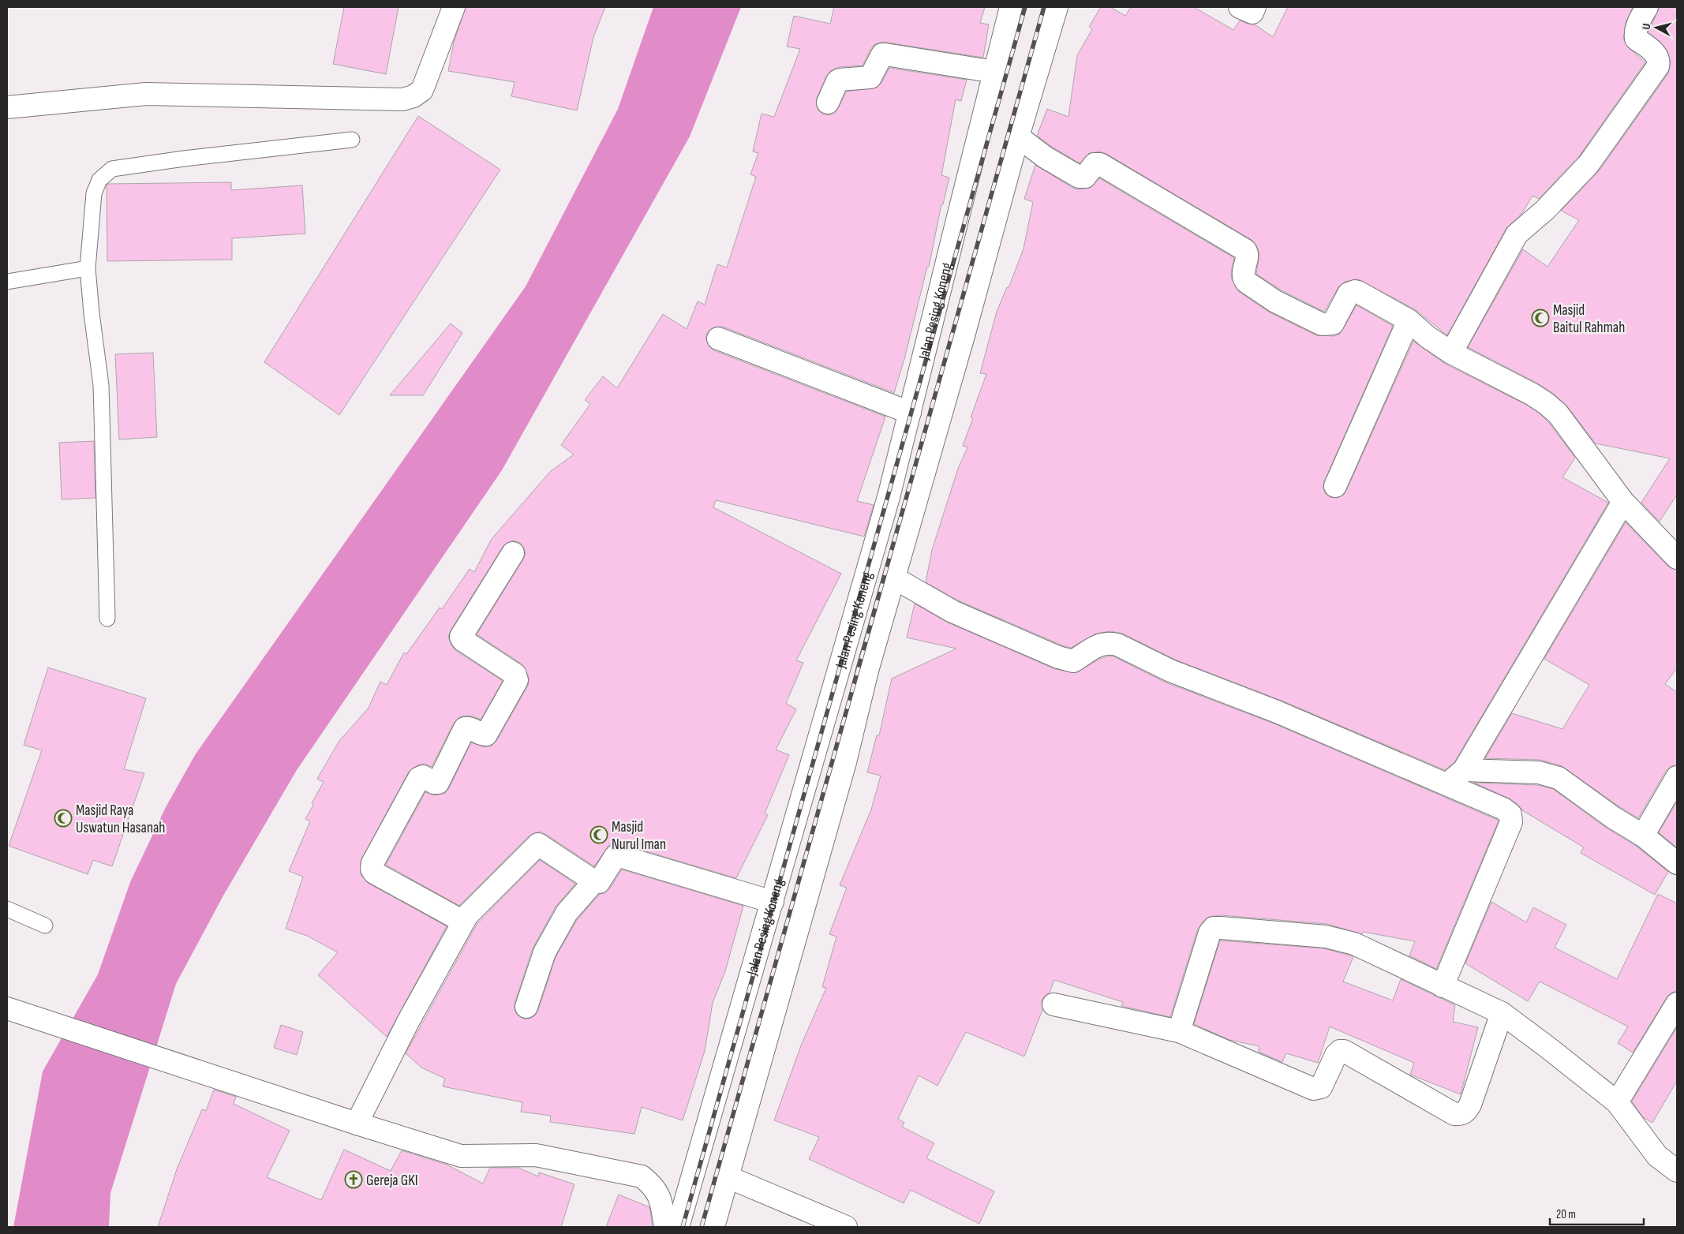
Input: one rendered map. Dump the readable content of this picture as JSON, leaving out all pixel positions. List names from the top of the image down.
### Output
{
  "streets": {
    "street": ["Jalan Pesing Koneng"]
  },
  "places": {
    "mosque": ["Masjid Baitul Rahmah", "Masjid Raya Uswatun Hasanah", "Masjid Nurul Iman"],
    "church": ["Gereja GKI"]
  },
  "scale_bar": "20 m",
  "north": "left"
}
